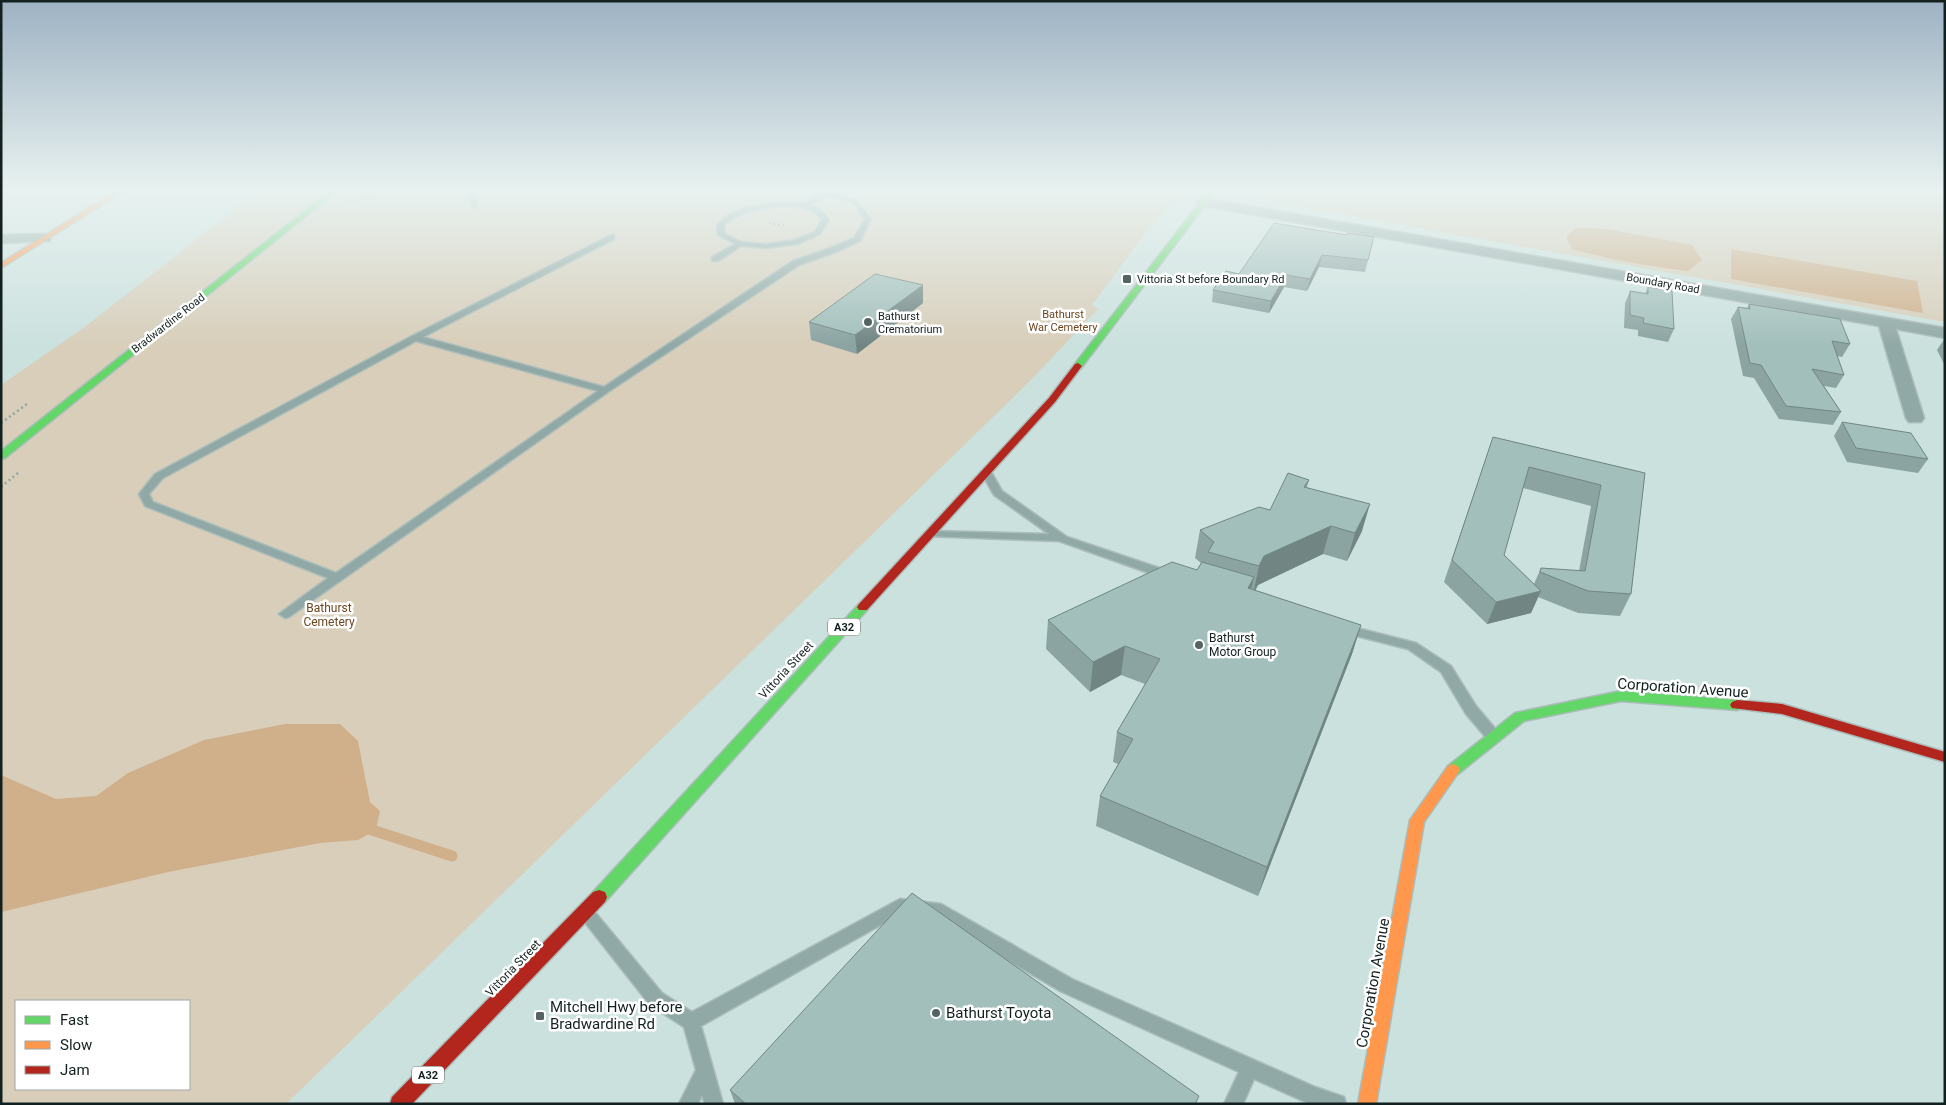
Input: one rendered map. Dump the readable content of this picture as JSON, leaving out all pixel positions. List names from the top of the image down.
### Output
{
  "streets": {
    "main road": [
      "Bradwardine Road",
      "A32",
      "Vittoria Street",
      "Corporation Avenue"
    ],
    "street": ["Boundary Road"]
  },
  "parks": ["Bathurst War Cemetery", "Bathurst Cemetery"],
  "places": {
    "transit": ["Vittoria St before Boundary Rd", "Mitchell Hwy before Bradwardine Rd"],
    "other": ["Bathurst Crematorium", "Bathurst Motor Group", "Bathurst Toyota"]
  },
  "legend": ["Fast", "Slow", "Jam"]
}
